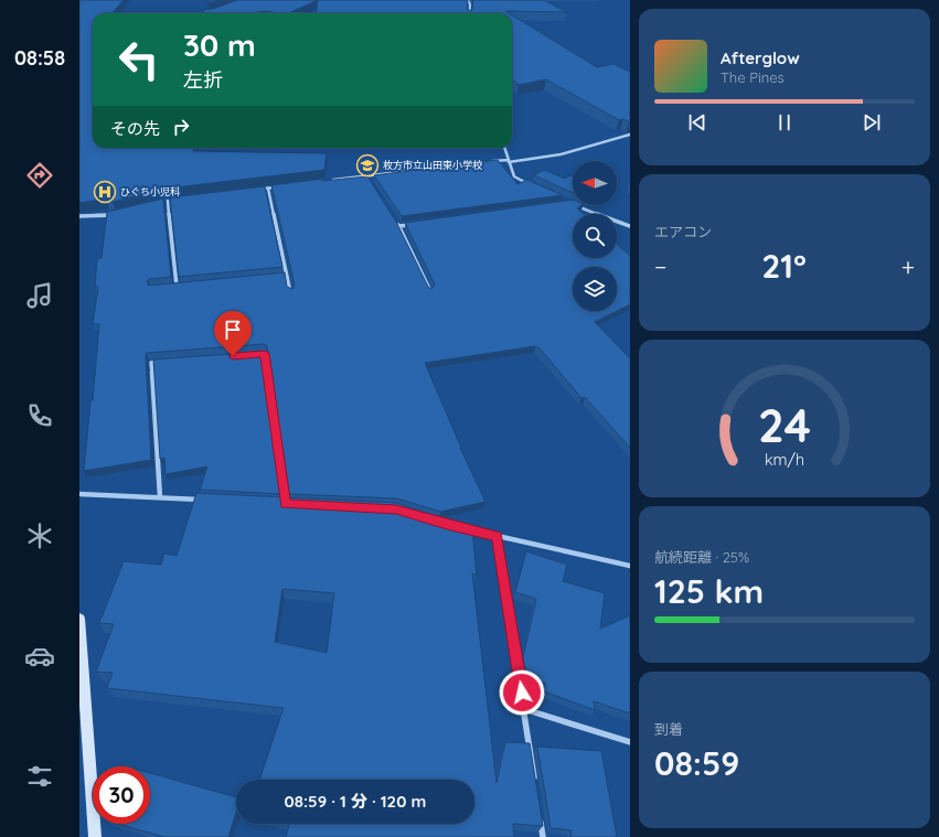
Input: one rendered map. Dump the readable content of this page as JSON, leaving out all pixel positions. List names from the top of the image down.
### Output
{
  "places": {
    "school or university": ["枚方市立山田東小学校"],
    "hospital": ["ひぐち小児科"]
  },
  "north": "left",
  "page": {
    "tabs": "08:58",
    "turn": ["30 m", "左折"],
    "song": ["Afterglow", "The Pines"],
    "then": "その先",
    "tile": [
      "エアコン",
      ["航続距離 · 25%", "125 km"],
      ["到着", "08:59"]
    ],
    "heat": ["−", "21°", "+"],
    "limit": "30",
    "trip": "08:59 · 1 分 · 120 m",
    "gauge": ["24", "km/h"]
  }
}
